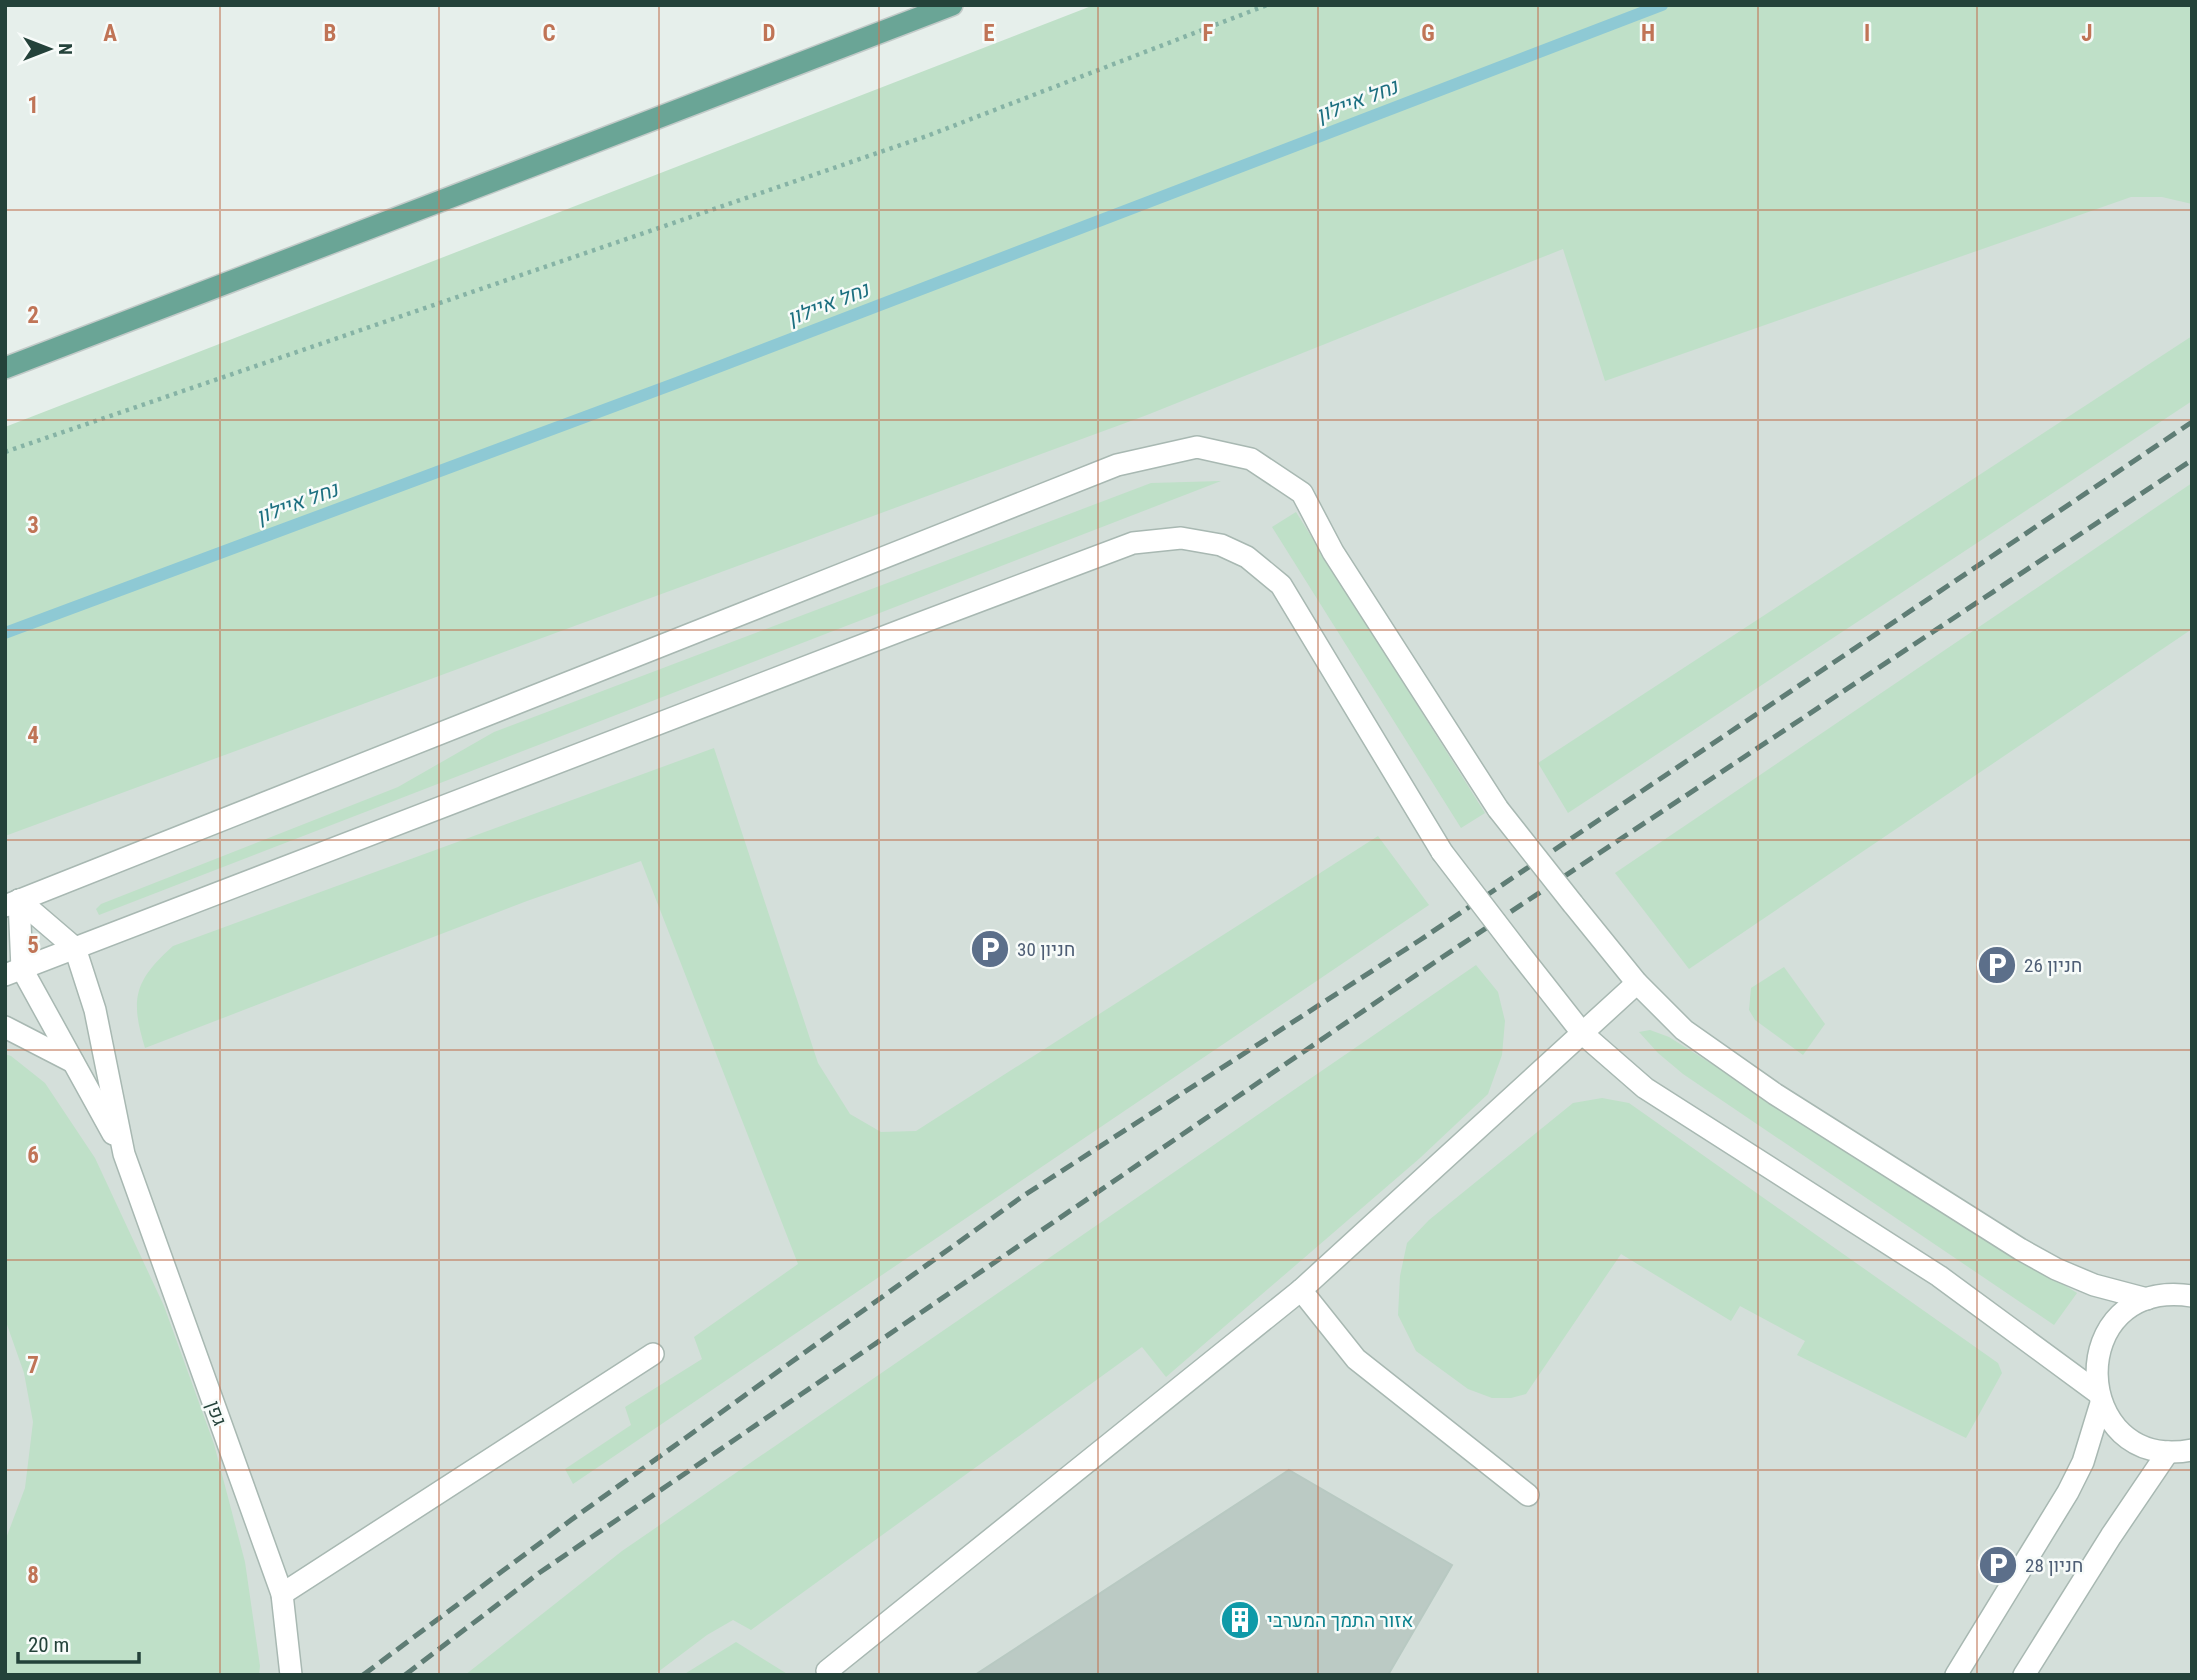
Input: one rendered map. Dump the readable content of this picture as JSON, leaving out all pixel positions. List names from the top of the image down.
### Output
{
  "streets": {
    "street": ["גפן"]
  },
  "water": ["נחל איילון"],
  "places": {
    "parking": ["חניון 30", "חניון 26", "חניון 28"],
    "building": ["אזור התמך המערבי"]
  },
  "scale_bar": "20 m",
  "north": "right",
  "grid": {
    "columns": [
      "A",
      "B",
      "C",
      "D",
      "E",
      "F",
      "G",
      "H",
      "I",
      "J"
    ],
    "rows": [
      "1",
      "2",
      "3",
      "4",
      "5",
      "6",
      "7",
      "8"
    ]
  }
}
